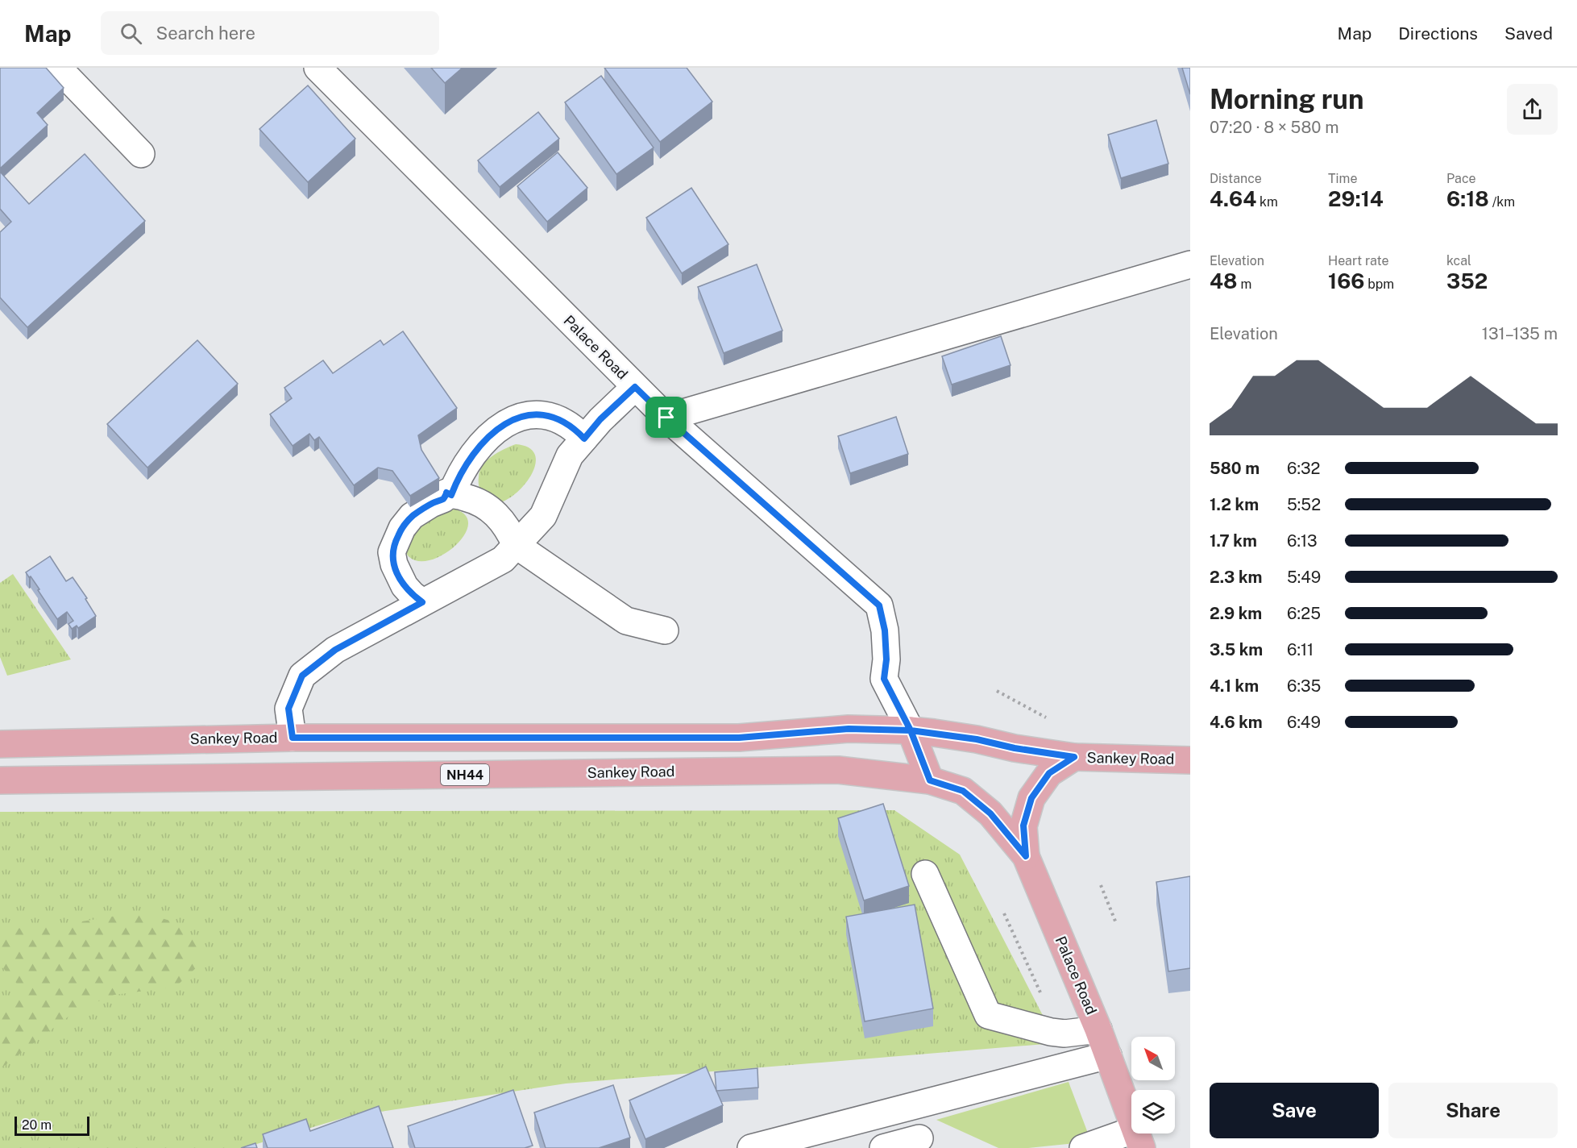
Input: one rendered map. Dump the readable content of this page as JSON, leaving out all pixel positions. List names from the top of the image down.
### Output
{
  "streets": {
    "main road": ["Palace Road", "Sankey Road", "NH44"]
  },
  "crossings": [
    ["Palace Road", "Sankey Road"]
  ],
  "scale_bar": "20 m",
  "north": "top left",
  "page": {
    "header": "Map",
    "search": "Search here",
    "nav": ["Map", "Directions", "Saved"],
    "heading": ["Morning run", "07:20 · 8 × 580 m"],
    "stats": [
      ["Distance", "4.64 km"],
      ["Time", "29:14"],
      ["Pace", "6:18 /km"],
      ["Elevation", "48 m"],
      ["Heart rate", "166 bpm"],
      ["kcal", "352"]
    ],
    "chart": ["Elevation", "131–135 m"],
    "list": [
      {
        "name": "580 m",
        "note": "6:32"
      },
      {
        "name": "1.2 km",
        "note": "5:52"
      },
      {
        "name": "1.7 km",
        "note": "6:13"
      },
      {
        "name": "2.3 km",
        "note": "5:49"
      },
      {
        "name": "2.9 km",
        "note": "6:25"
      },
      {
        "name": "3.5 km",
        "note": "6:11"
      },
      {
        "name": "4.1 km",
        "note": "6:35"
      },
      {
        "name": "4.6 km",
        "note": "6:49"
      }
    ],
    "buttons": ["Save", "Share"],
    "scale": "20 m"
  }
}
